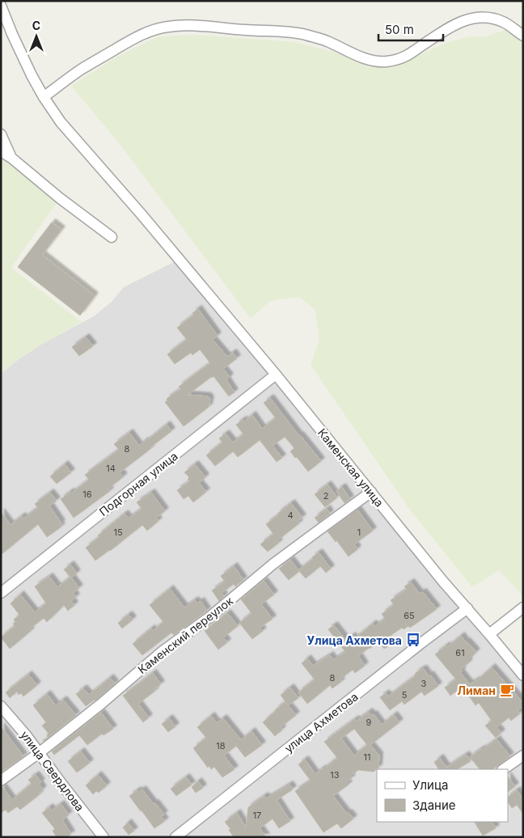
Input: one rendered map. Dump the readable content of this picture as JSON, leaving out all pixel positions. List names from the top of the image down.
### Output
{
  "streets": {
    "street": [
      "Каменская улица",
      "Подгорная улица",
      "Каменский переулок",
      "улица Ахметова",
      "улица Свердлова"
    ]
  },
  "crossings": [
    ["Каменская улица", "Подгорная улица"],
    ["Каменская улица", "Каменский переулок"],
    ["Каменская улица", "улица Ахметова"],
    ["Каменский переулок", "улица Свердлова"]
  ],
  "places": {
    "bus stop": ["Улица Ахметова"],
    "cafe": ["Лиман"]
  },
  "house_numbers": [
    "8",
    "14",
    "16",
    "2",
    "4",
    "15",
    "1",
    "65",
    "61",
    "8",
    "3",
    "5",
    "9",
    "18",
    "11",
    "13",
    "17"
  ],
  "legend": ["Улица", "Здание"],
  "scale_bar": "50 m",
  "north": "top"
}
